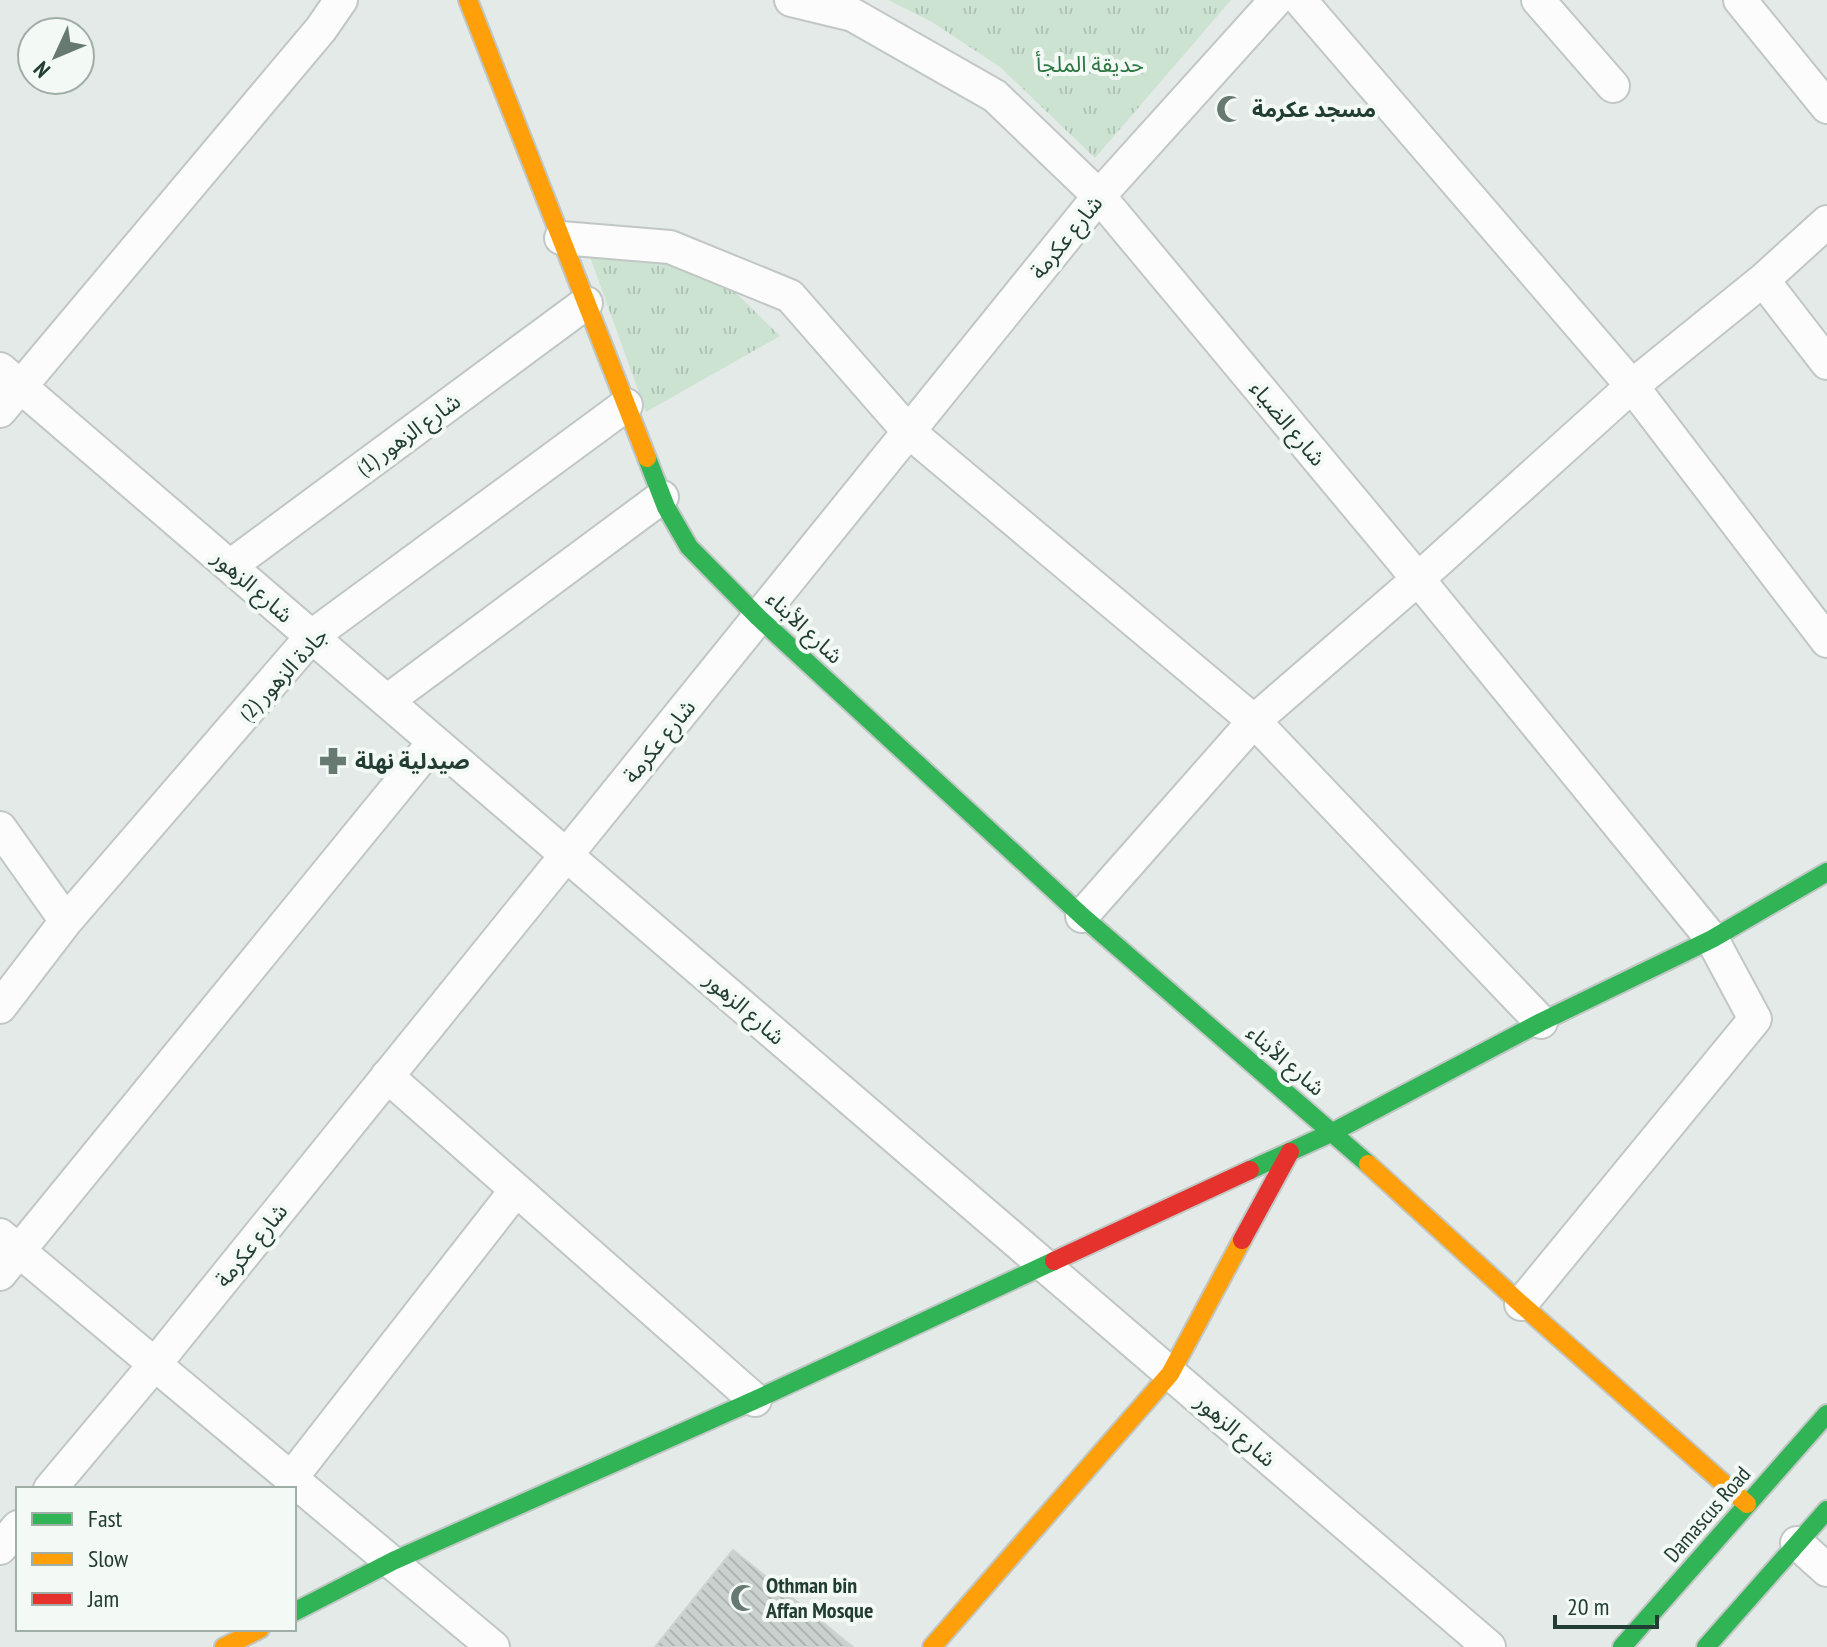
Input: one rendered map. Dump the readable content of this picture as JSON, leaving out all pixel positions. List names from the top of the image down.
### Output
{
  "streets": {
    "main road": ["شارع الأبناء", "Damascus Road"],
    "street": [
      "شارع عكرمة",
      "شارع الضياء",
      "شارع الزهور (1)",
      "شارع الزهور",
      "جادة الزهور (2)"
    ]
  },
  "crossings": [
    ["شارع عكرمة", "شارع الضياء"],
    ["شارع عكرمة", "شارع الزهور"],
    ["شارع عكرمة", "شارع الأبناء"],
    ["شارع الضياء", "شارع الأبناء"],
    ["شارع الزهور (1)", "شارع الزهور"],
    ["شارع الزهور (1)", "شارع الأبناء"],
    ["شارع الزهور", "جادة الزهور (2)"],
    ["شارع الأبناء", "جادة الزهور (2)"],
    ["شارع الأبناء", "Damascus Road"]
  ],
  "parks": ["حديقة الملجأ"],
  "places": {
    "mosque": ["مسجد عكرمة", "Othman bin Affan Mosque"],
    "pharmacy": ["صيدلية نهلة"]
  },
  "legend": ["Fast", "Slow", "Jam"],
  "scale_bar": "20 m",
  "north": "bottom left"
}
